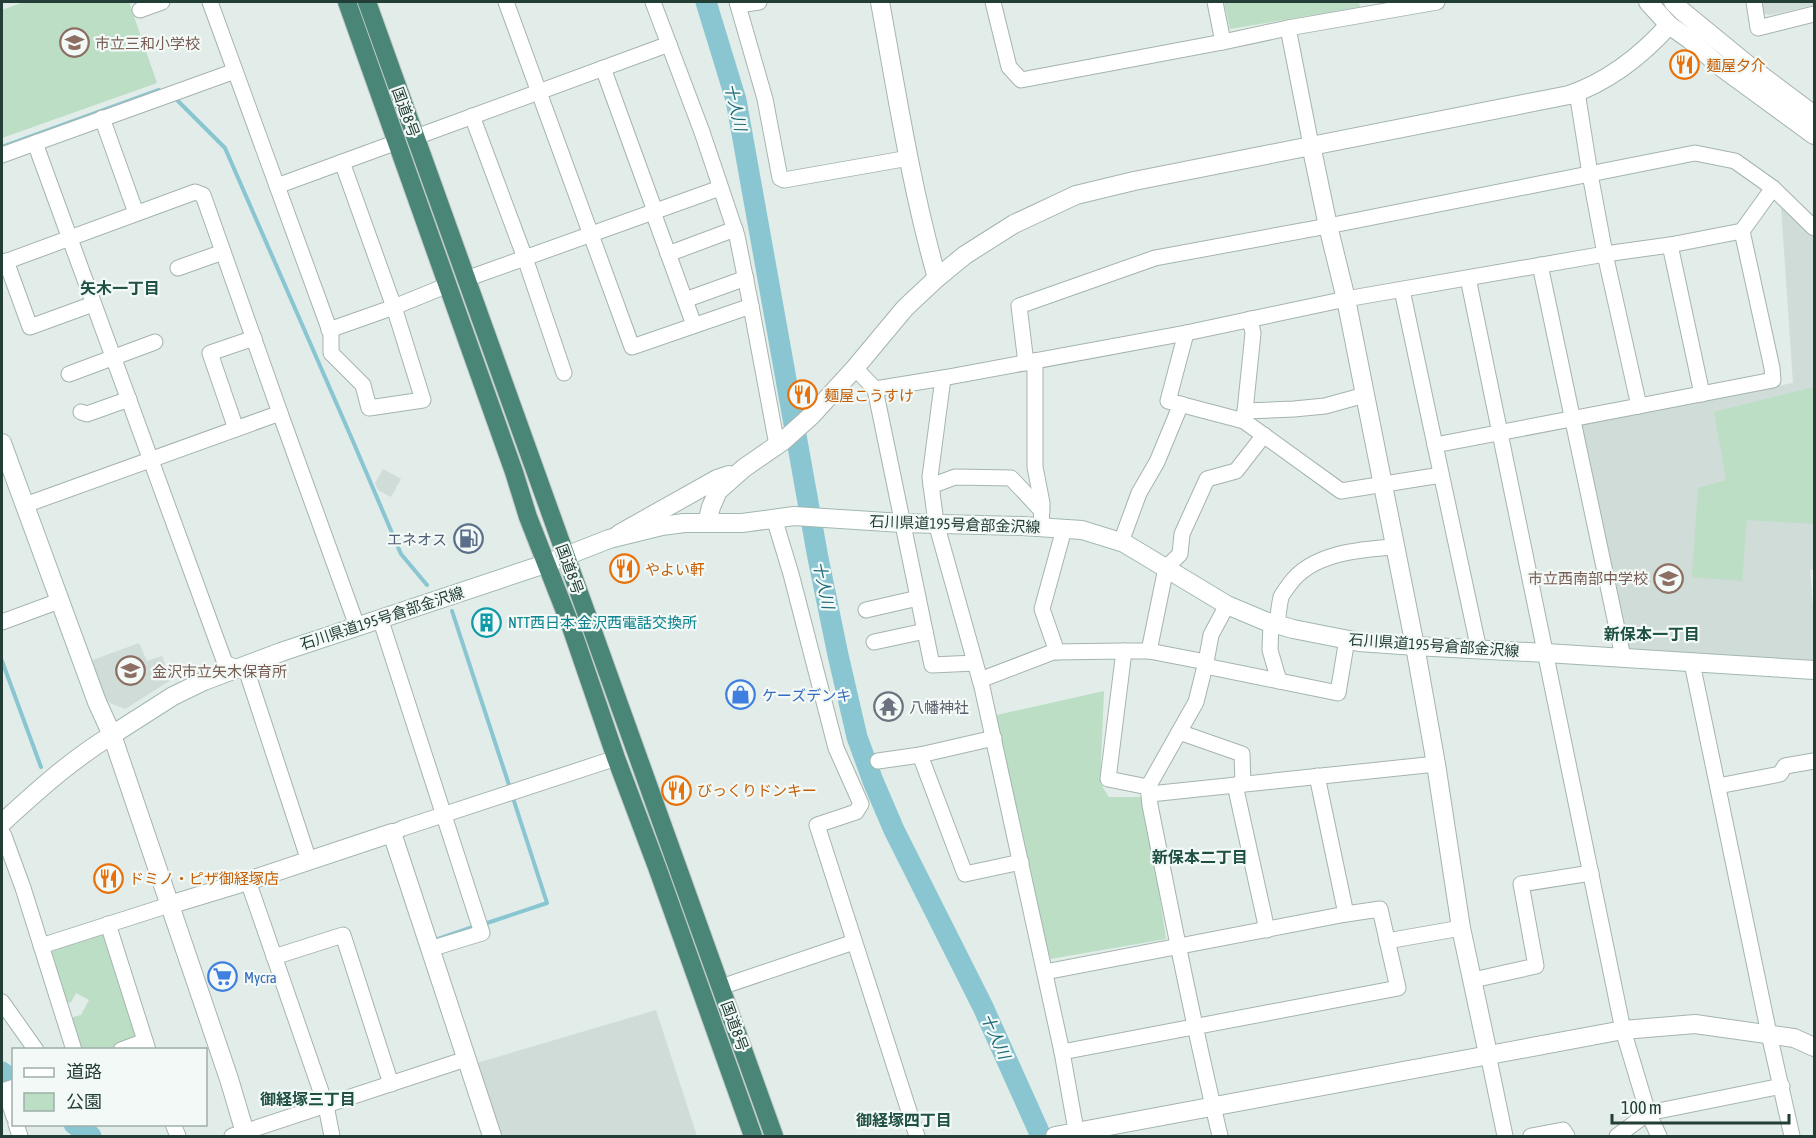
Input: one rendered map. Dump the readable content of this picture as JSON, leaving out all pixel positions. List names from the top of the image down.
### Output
{
  "streets": {
    "highway": ["国道8号"],
    "street": ["石川県道195号倉部金沢線"]
  },
  "crossings": [
    ["国道8号", "石川県道195号倉部金沢線"]
  ],
  "districts": [
    "矢木一丁目",
    "新保本一丁目",
    "新保本二丁目",
    "御経塚三丁目",
    "御経塚四丁目"
  ],
  "water": ["十人川"],
  "places": {
    "school or university": ["市立三和小学校", "市立西南部中学校", "金沢市立矢木保育所"],
    "restaurant": [
      "麺屋夕介",
      "麺屋こうすけ",
      "やよい軒",
      "びっくりドンキー",
      "ドミノ・ピザ御経塚店"
    ],
    "fuel station": ["エネオス"],
    "building": ["NTT西日本 金沢西電話交換所"],
    "shop": ["ケーズデンキ"],
    "temple": ["八幡神社"],
    "supermarket": ["Mycra"]
  },
  "legend": ["道路", "公園"],
  "scale_bar": "100 m"
}
